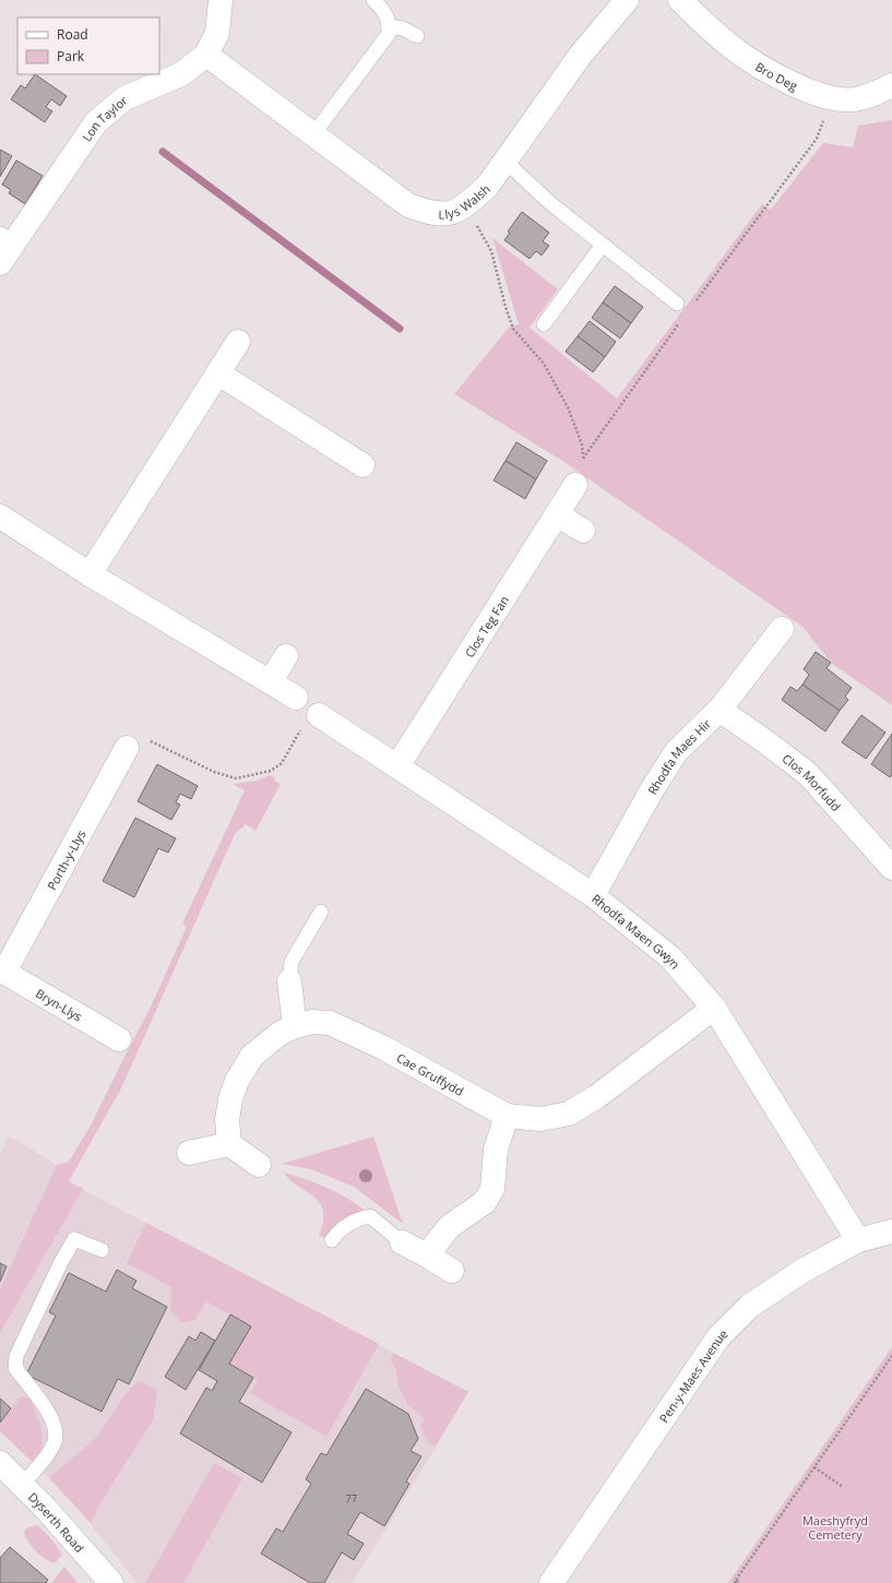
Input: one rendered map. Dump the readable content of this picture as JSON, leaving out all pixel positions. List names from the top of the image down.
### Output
{
  "streets": {
    "street": [
      "Bro Deg",
      "Lon Taylor",
      "Llys Walsh",
      "Clos Teg Fan",
      "Rhodfa Maes Hir",
      "Clos Morfudd",
      "Porth-y-Llys",
      "Rhodfa Maen Gwyn",
      "Bryn-Llys",
      "Cae Gruffydd",
      "Pen-y-Maes Avenue",
      "Dyserth Road"
    ]
  },
  "crossings": [
    ["Lon Taylor", "Llys Walsh"],
    ["Clos Teg Fan", "Rhodfa Maen Gwyn"],
    ["Rhodfa Maes Hir", "Clos Morfudd"],
    ["Rhodfa Maes Hir", "Rhodfa Maen Gwyn"],
    ["Porth-y-Llys", "Bryn-Llys"],
    ["Rhodfa Maen Gwyn", "Cae Gruffydd"],
    ["Rhodfa Maen Gwyn", "Pen-y-Maes Avenue"]
  ],
  "parks": ["Maeshyfryd Cemetery"],
  "house_numbers": ["77"],
  "legend": ["Road", "Park"]
}
